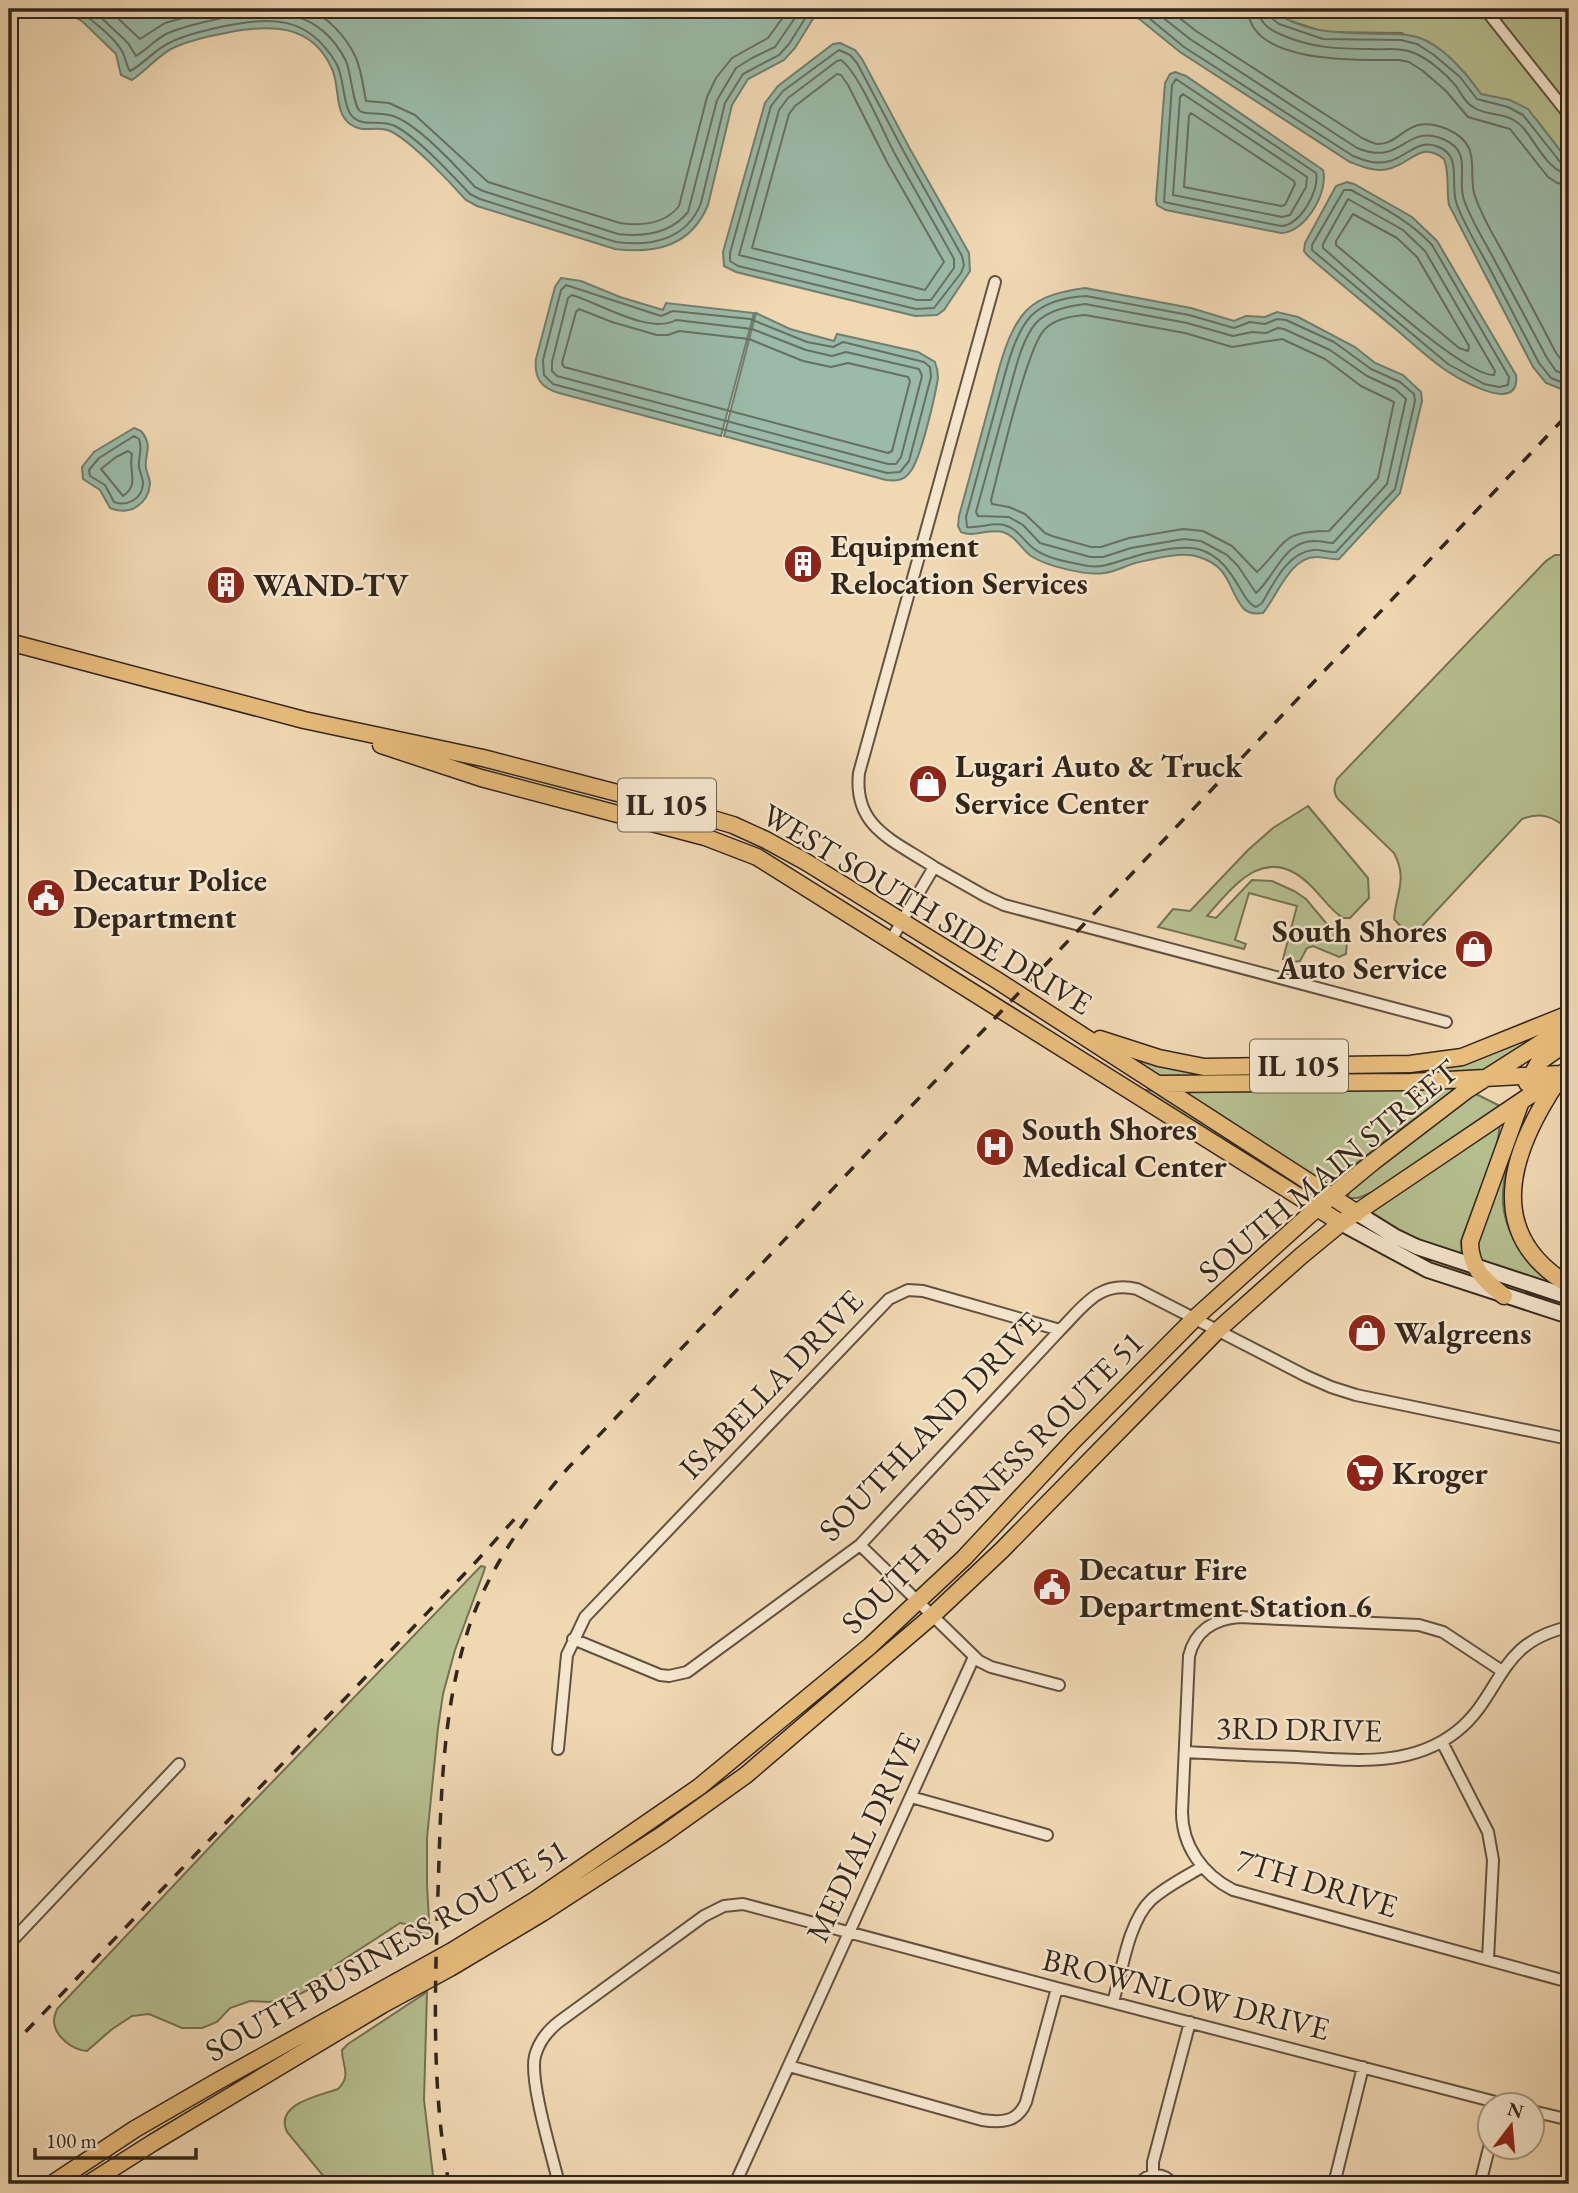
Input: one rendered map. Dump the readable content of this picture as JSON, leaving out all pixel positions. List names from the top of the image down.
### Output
{
  "streets": {
    "main road": [
      "IL 105",
      "WEST SOUTH SIDE DRIVE",
      "SOUTH MAIN STREET",
      "SOUTH BUSINESS ROUTE 51"
    ],
    "street": [
      "ISABELLA DRIVE",
      "SOUTHLAND DRIVE",
      "3RD DRIVE",
      "MEDIAL DRIVE",
      "7TH DRIVE",
      "BROWNLOW DRIVE"
    ]
  },
  "crossings": [
    ["IL 105", "WEST SOUTH SIDE DRIVE"],
    ["IL 105", "SOUTH MAIN STREET"],
    ["WEST SOUTH SIDE DRIVE", "SOUTH MAIN STREET"],
    ["SOUTH MAIN STREET", "SOUTHLAND DRIVE"],
    ["SOUTH MAIN STREET", "SOUTH BUSINESS ROUTE 51"],
    ["ISABELLA DRIVE", "SOUTHLAND DRIVE"],
    ["SOUTHLAND DRIVE", "SOUTH BUSINESS ROUTE 51"],
    ["3RD DRIVE", "7TH DRIVE"],
    ["MEDIAL DRIVE", "BROWNLOW DRIVE"]
  ],
  "places": {
    "building": ["Equipment Relocation Services", "WAND-TV"],
    "shop": ["Lugari Auto & Truck Service Center", "South Shores Auto Service", "Walgreens"],
    "public building": ["Decatur Police Department", "Decatur Fire Department Station 6"],
    "hospital": ["South Shores Medical Center"],
    "supermarket": ["Kroger"]
  },
  "scale_bar": "100 m",
  "north": "top"
}
